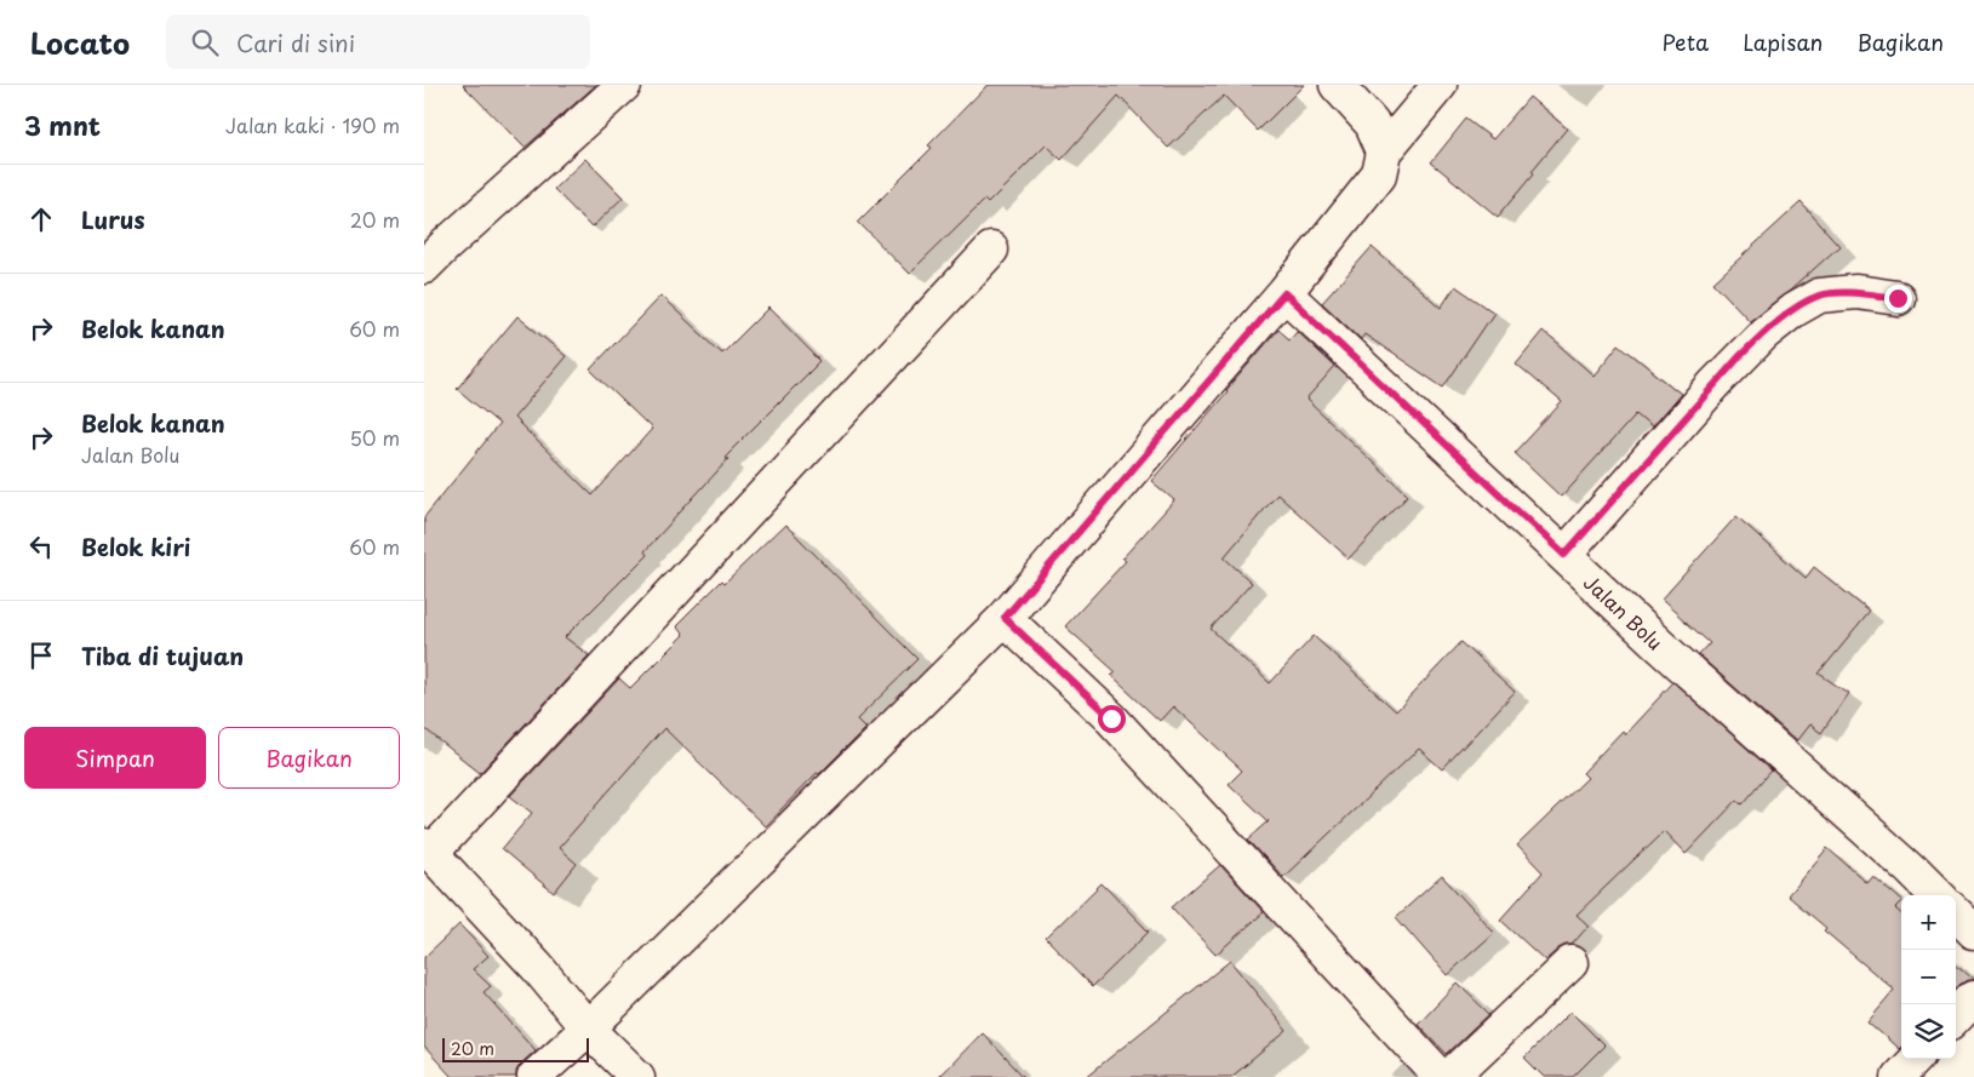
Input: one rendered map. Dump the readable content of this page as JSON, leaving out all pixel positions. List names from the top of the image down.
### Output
{
  "streets": {
    "street": ["Jalan Bolu"]
  },
  "scale_bar": "20 m",
  "page": {
    "header": "Locato",
    "search": "Cari di sini",
    "nav": ["Peta", "Lapisan", "Bagikan"],
    "heading": ["3 mnt", "Jalan kaki · 190 m"],
    "list": [
      ["Lurus", "20 m"],
      ["Belok kanan", "60 m"],
      ["Belok kanan", "Jalan Bolu", "50 m"],
      ["Belok kiri", "60 m"],
      "Tiba di tujuan"
    ],
    "buttons": ["Simpan", "Bagikan"],
    "map_buttons": ["+", "−"],
    "scale": "20 m"
  }
}
